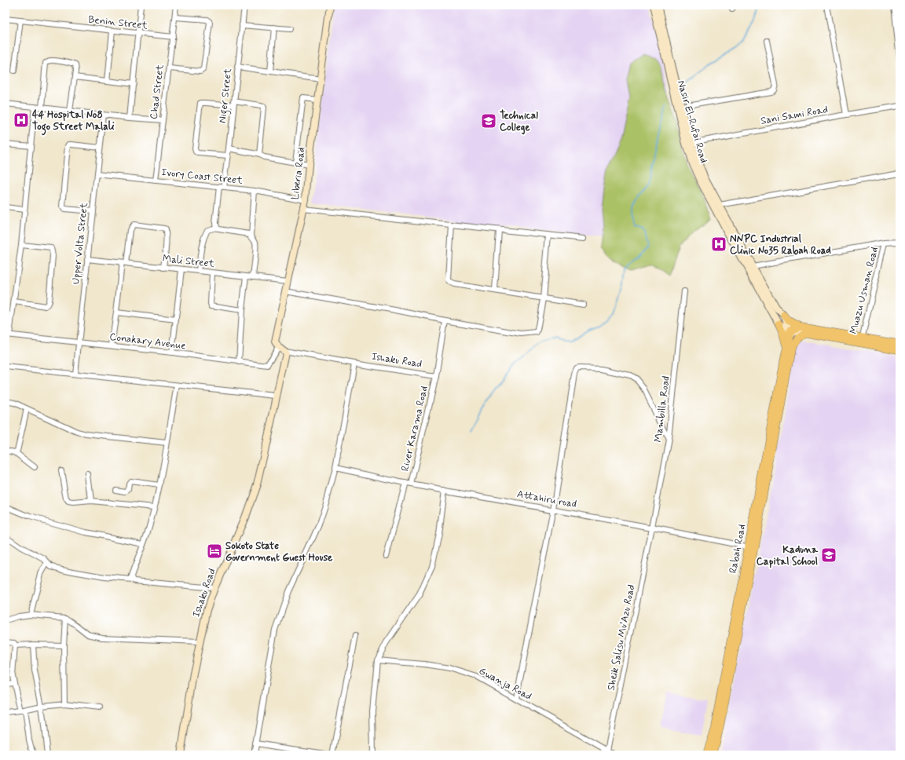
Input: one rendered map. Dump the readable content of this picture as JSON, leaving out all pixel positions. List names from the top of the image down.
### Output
{
  "streets": {
    "main road": ["Rabah Road"],
    "street": [
      "Benin Street",
      "Chad Street",
      "Niger Street",
      "Sani Sami Road",
      "Nasir El-Rufai Road",
      "Liberia Road",
      "Ivory Coast Street",
      "Upper Volta Street",
      "Mali Street",
      "Muazu Usman Road",
      "Conakary Avenue",
      "Ishaku Road",
      "Mambilla Road",
      "River Karama Road",
      "Attahiru road",
      "Sheik Salisu Mu'Azu Road",
      "Gwanja Road"
    ]
  },
  "crossings": [
    ["Benin Street", "Chad Street"],
    ["Chad Street", "Ivory Coast Street"],
    ["Niger Street", "Ivory Coast Street"],
    ["Sani Sami Road", "Nasir El-Rufai Road"],
    ["Nasir El-Rufai Road", "Rabah Road"],
    ["Liberia Road", "Ivory Coast Street"],
    ["Liberia Road", "Mali Street"],
    ["Liberia Road", "Conakary Avenue"],
    ["Liberia Road", "Ishaku Road"],
    ["Ivory Coast Street", "Upper Volta Street"],
    ["Upper Volta Street", "Mali Street"],
    ["Upper Volta Street", "Conakary Avenue"],
    ["Conakary Avenue", "Ishaku Road"],
    ["Ishaku Road", "River Karama Road"],
    ["Mambilla Road", "Attahiru road"],
    ["Mambilla Road", "Sheik Salisu Mu'Azu Road"],
    ["River Karama Road", "Attahiru road"],
    ["Attahiru road", "Rabah Road"],
    ["Attahiru road", "Sheik Salisu Mu'Azu Road"],
    ["Sheik Salisu Mu'Azu Road", "Gwanja Road"]
  ],
  "places": {
    "hospital": ["44 Hospital No8 Togo Street Malali", "NNPC Industrial Clinic No35 Rabah Road"],
    "school or university": ["Technical College", "Kaduna Capital School"],
    "hotel": ["Sokoto State Government Guest House"]
  }
}
